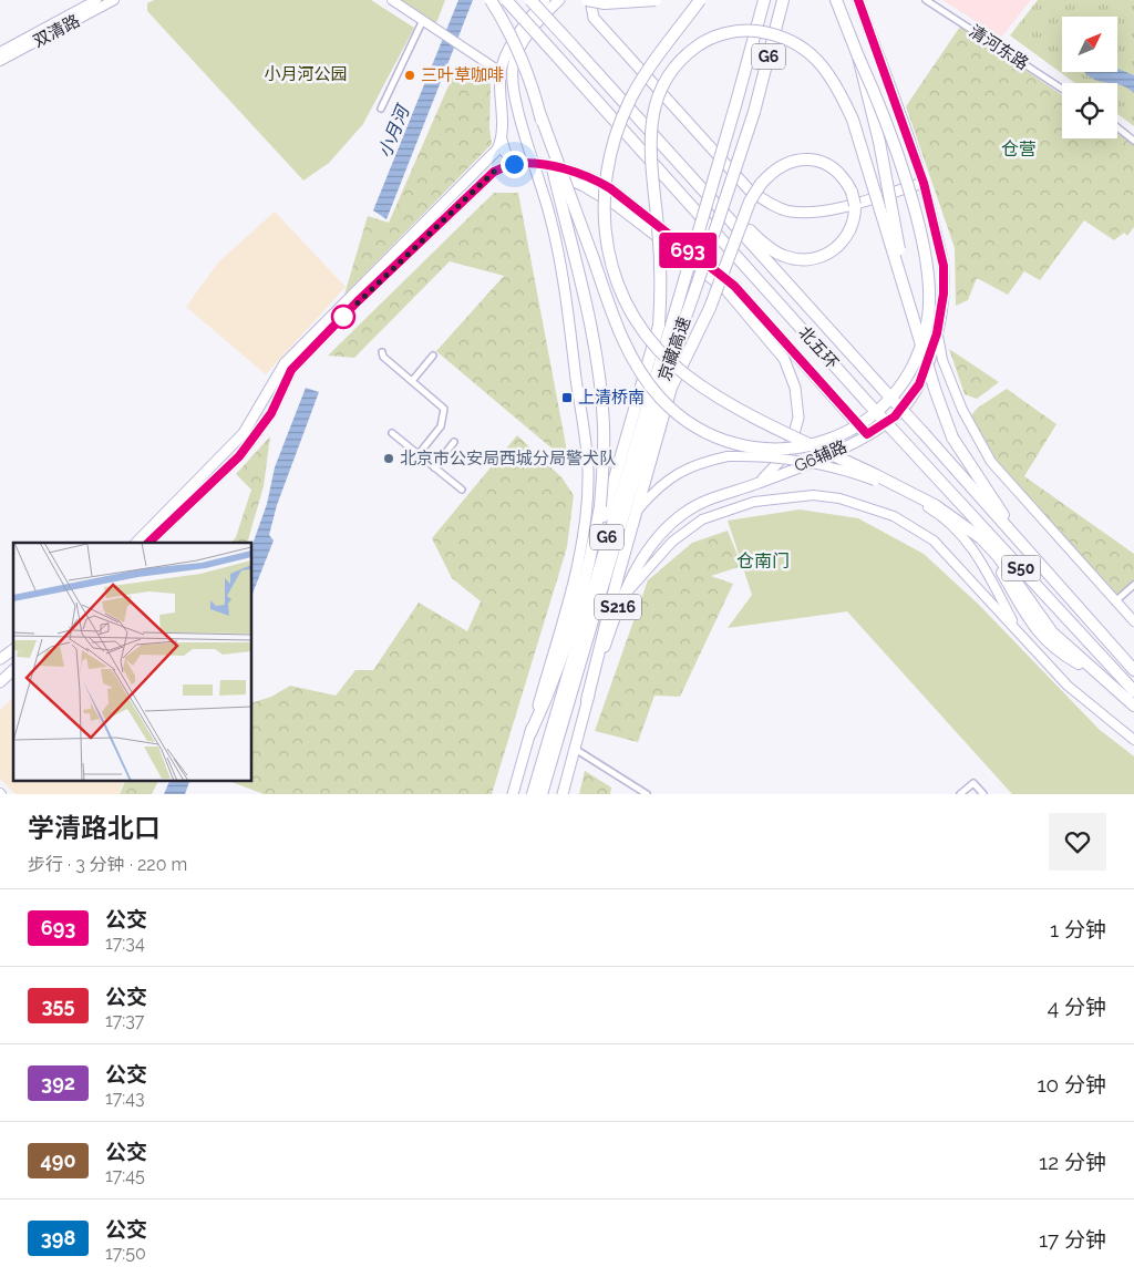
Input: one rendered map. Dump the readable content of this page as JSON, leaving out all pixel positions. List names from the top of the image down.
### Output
{
  "streets": {
    "highway": [
      "G6",
      "北五环",
      "京藏高速",
      "S50"
    ],
    "main road": ["G6辅路", "S216"],
    "street": ["双清路", "清河东路"]
  },
  "districts": ["仓营", "仓南门"],
  "water": ["小月河"],
  "parks": ["小月河公园"],
  "places": {
    "other": ["三叶草咖啡", "北京市公安局西城分局警犬队"],
    "transit": ["上清桥南"]
  },
  "lines": ["bus line 693"],
  "north": "top right",
  "page": {
    "on_map": "693",
    "heading": ["学清路北口", "步行 · 3 分钟 · 220 m"],
    "list": [
      {
        "mark": "693",
        "name": "公交",
        "note": "17:34",
        "value": "1 分钟"
      },
      {
        "mark": "355",
        "name": "公交",
        "note": "17:37",
        "value": "4 分钟"
      },
      {
        "mark": "392",
        "name": "公交",
        "note": "17:43",
        "value": "10 分钟"
      },
      {
        "mark": "490",
        "name": "公交",
        "note": "17:45",
        "value": "12 分钟"
      },
      {
        "mark": "398",
        "name": "公交",
        "note": "17:50",
        "value": "17 分钟"
      }
    ]
  }
}
